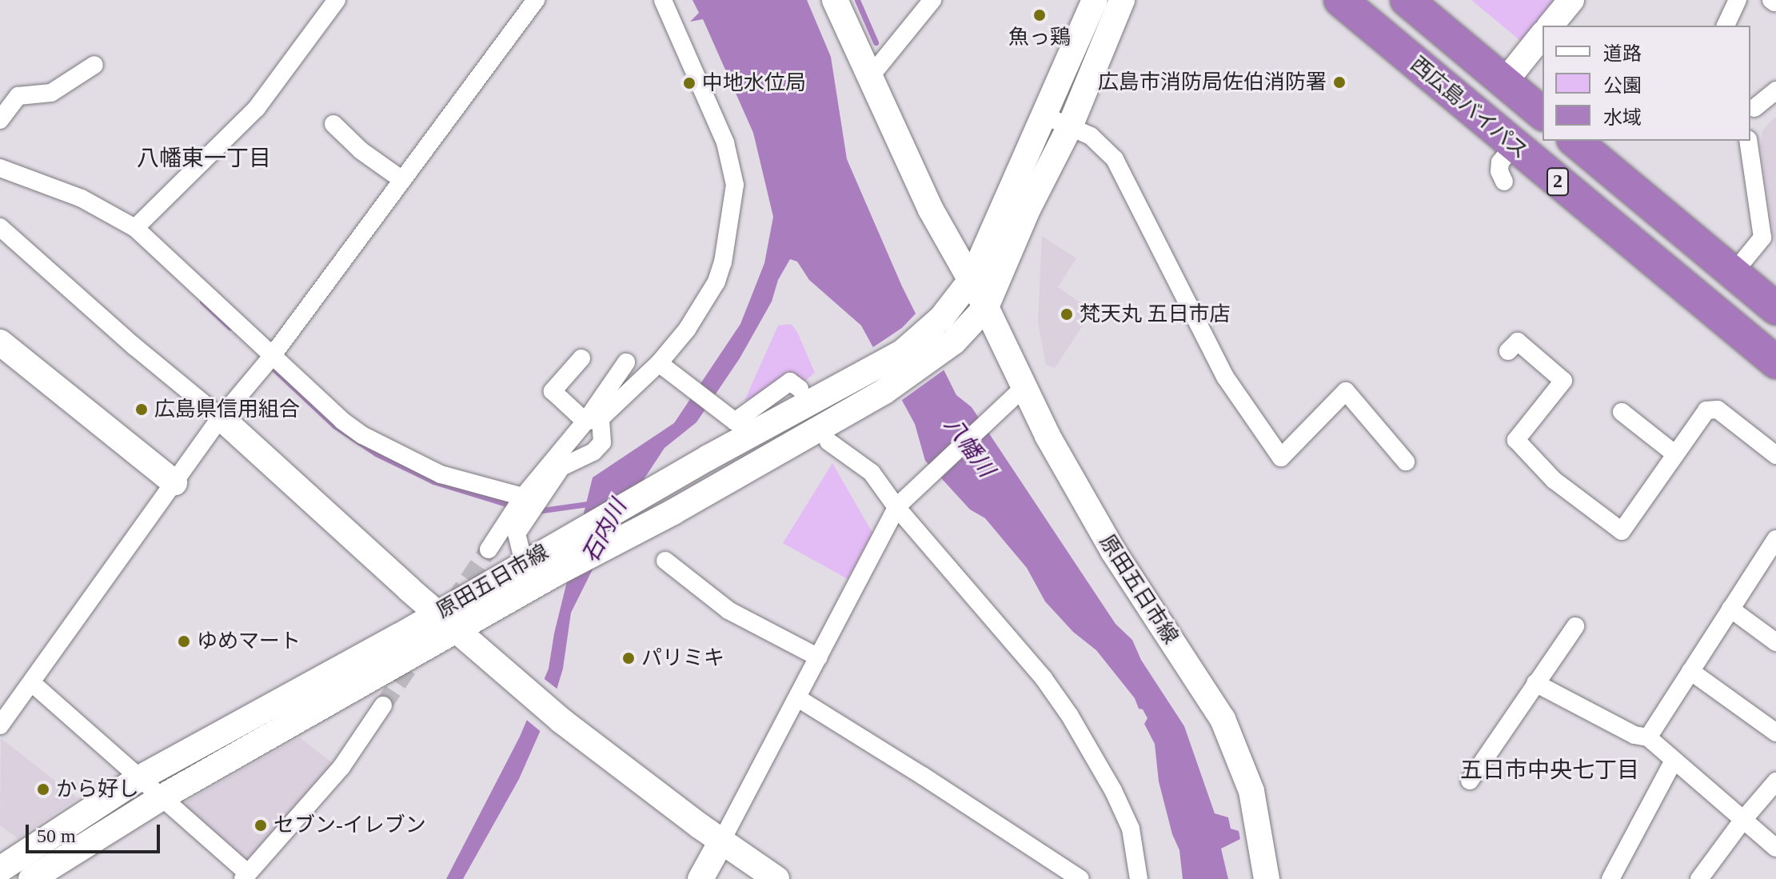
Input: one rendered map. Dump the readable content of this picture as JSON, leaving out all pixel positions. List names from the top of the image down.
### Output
{
  "streets": {
    "highway": ["西広島バイパス", "2"],
    "main road": ["原田五日市線"]
  },
  "districts": ["八幡東一丁目", "五日市中央七丁目"],
  "water": ["八幡川", "石内川"],
  "places": [
    "魚っ鶏",
    "広島市消防局佐伯消防署",
    "中地水位局",
    "梵天丸 五日市店",
    "広島県信用組合",
    "ゆめマート",
    "パリミキ",
    "から好し",
    "セブン-イレブン"
  ],
  "legend": ["道路", "公園", "水域"],
  "scale_bar": "50 m"
}
